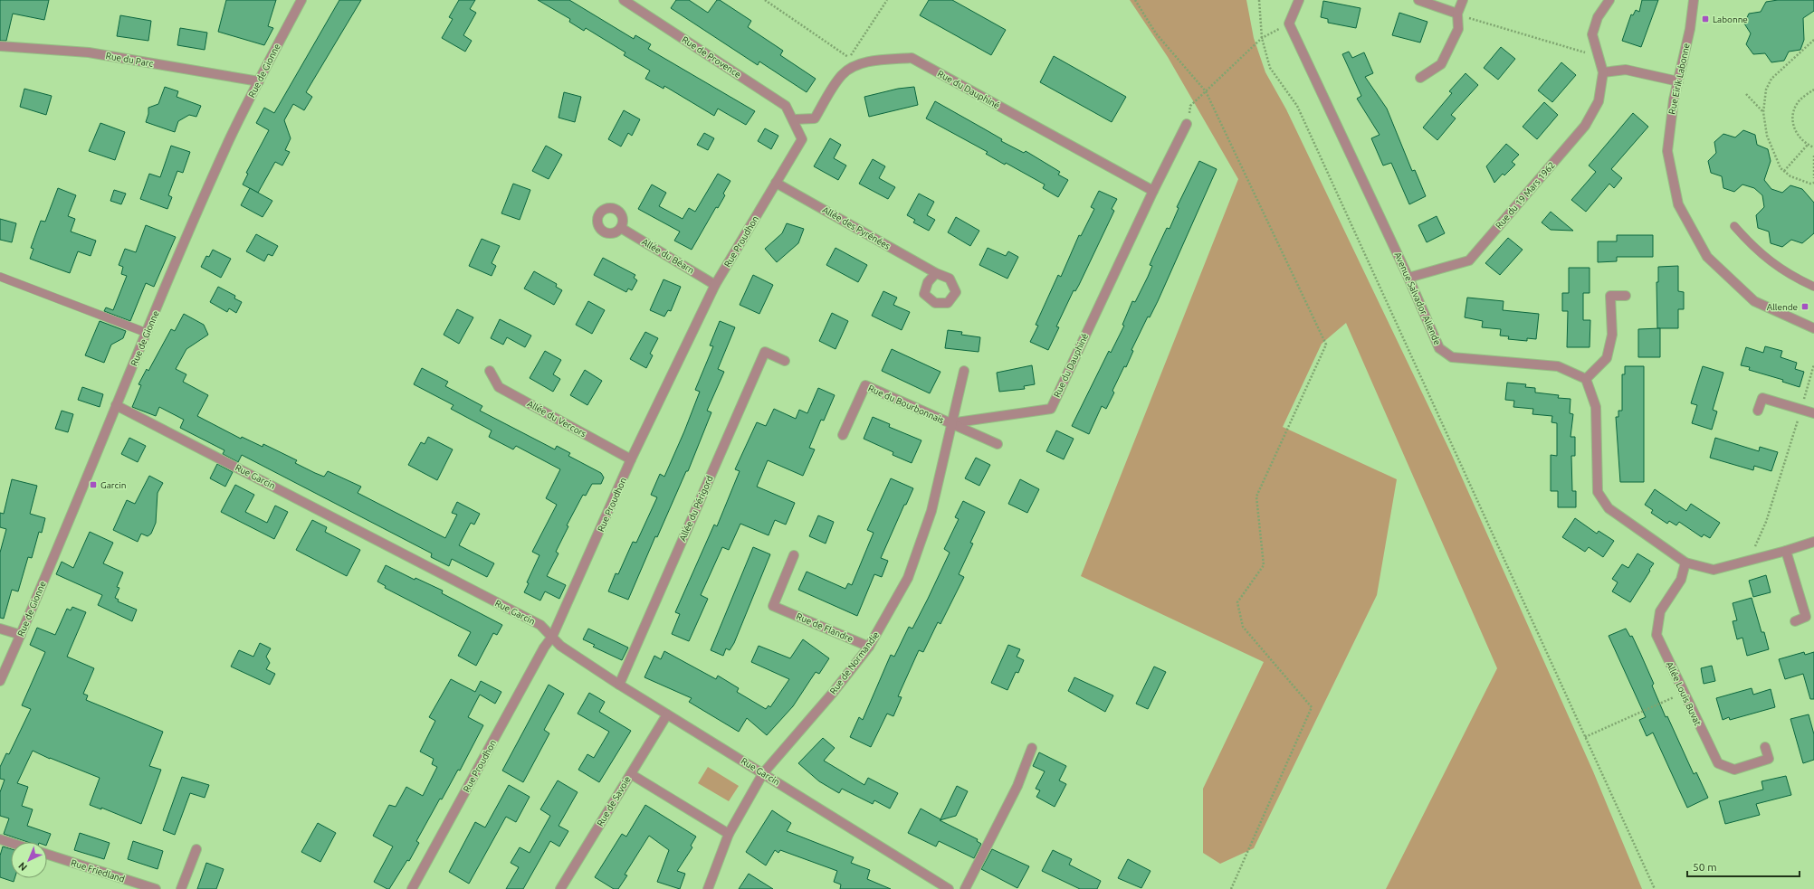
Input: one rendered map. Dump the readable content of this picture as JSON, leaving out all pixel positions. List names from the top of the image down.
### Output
{
  "streets": {
    "street": [
      "Rue de Provence",
      "Rue du Parc",
      "Rue de Gionne",
      "Rue Eirik Labonne",
      "Rue du Dauphiné",
      "Rue du 19 Mars 1962",
      "Allée des Pyrénées",
      "Rue Proudhon",
      "Allée du Béarn",
      "Avenue Salvador Allende",
      "Rue du Bourbonnais",
      "Allée du Vercors",
      "Rue Garcin",
      "Allée du Périgord",
      "Rue de Flandre",
      "Rue de Normandie",
      "Allée Louis Buvat",
      "Rue de Savoie",
      "Rue Friedland"
    ]
  },
  "crossings": [
    ["Rue de Provence", "Rue du Dauphiné"],
    ["Rue de Provence", "Rue Proudhon"],
    ["Rue du Parc", "Rue de Gionne"],
    ["Rue de Gionne", "Rue Garcin"],
    ["Rue du Dauphiné", "Rue Proudhon"],
    ["Rue du Dauphiné", "Rue du Bourbonnais"],
    ["Rue du Dauphiné", "Rue de Normandie"],
    ["Rue du 19 Mars 1962", "Avenue Salvador Allende"],
    ["Allée des Pyrénées", "Rue Proudhon"],
    ["Rue Proudhon", "Allée du Béarn"],
    ["Rue Proudhon", "Allée du Vercors"],
    ["Rue Proudhon", "Rue Garcin"],
    ["Rue du Bourbonnais", "Rue de Normandie"],
    ["Rue Garcin", "Allée du Périgord"],
    ["Rue Garcin", "Rue de Normandie"],
    ["Rue Garcin", "Rue de Savoie"],
    ["Rue de Flandre", "Rue de Normandie"]
  ],
  "places": {
    "transit": ["Labonne", "Allende", "Garcin"]
  },
  "scale_bar": "50 m",
  "north": "bottom left"
}
